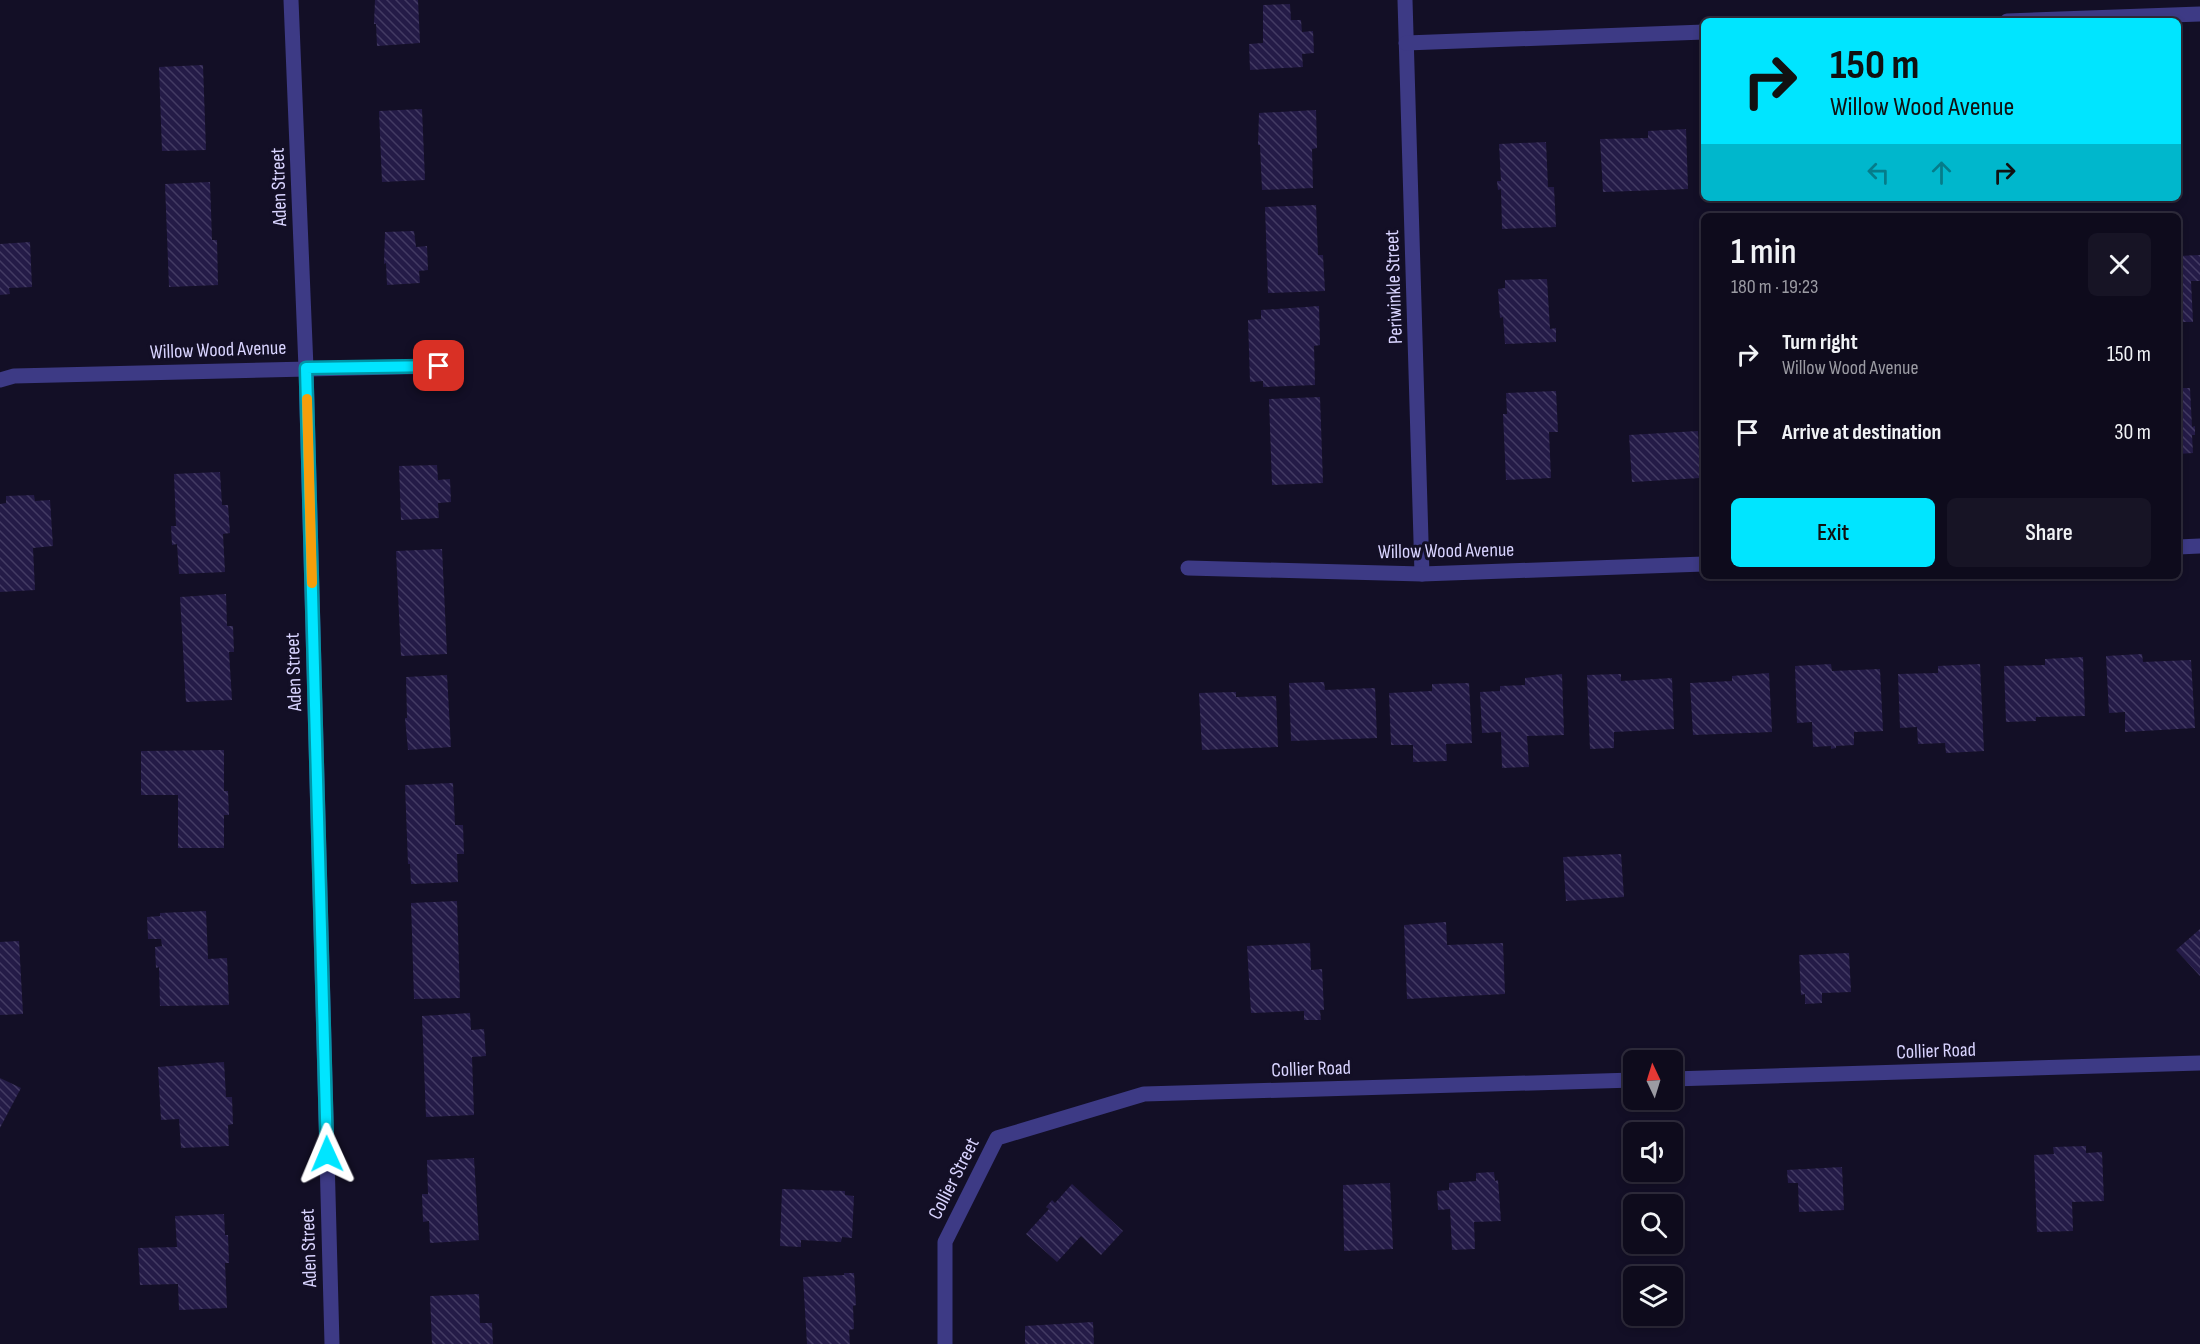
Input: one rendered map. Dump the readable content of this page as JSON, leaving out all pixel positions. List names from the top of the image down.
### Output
{
  "streets": {
    "street": [
      "Aden Street",
      "Periwinkle Street",
      "Willow Wood Avenue",
      "Collier Road",
      "Collier Street"
    ]
  },
  "crossings": [
    ["Aden Street", "Willow Wood Avenue"],
    ["Periwinkle Street", "Willow Wood Avenue"],
    ["Collier Road", "Collier Street"]
  ],
  "north": "top",
  "page": {
    "turn": ["150 m", "Willow Wood Avenue"],
    "heading": ["1 min", "180 m · 19:23"],
    "list": [
      {
        "name": "Turn right",
        "note": "Willow Wood Avenue",
        "value": "150 m"
      },
      {
        "name": "Arrive at destination",
        "value": "30 m"
      }
    ],
    "buttons": ["Exit", "Share"]
  }
}
